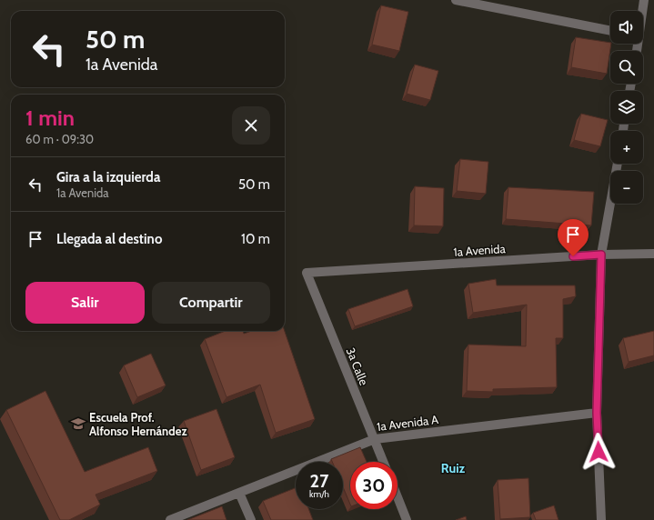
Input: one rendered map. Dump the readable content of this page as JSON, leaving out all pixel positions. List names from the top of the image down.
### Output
{
  "streets": {
    "street": ["1a Avenida", "3a Calle", "1a Avenida A"]
  },
  "crossings": [
    ["1a Avenida", "3a Calle"],
    ["3a Calle", "1a Avenida A"]
  ],
  "districts": ["Ruiz"],
  "places": {
    "school or university": ["Escuela Prof. Alfonso Hernández"]
  },
  "page": {
    "map_buttons": ["+", "−"],
    "turn": ["50 m", "1a Avenida"],
    "heading": ["1 min", "60 m · 09:30"],
    "list": [
      {
        "name": "Gira a la izquierda",
        "note": "1a Avenida",
        "value": "50 m"
      },
      {
        "name": "Llegada al destino",
        "value": "10 m"
      }
    ],
    "buttons": ["Salir", "Compartir"],
    "speed": "27 km/h",
    "limit": "30"
  }
}
